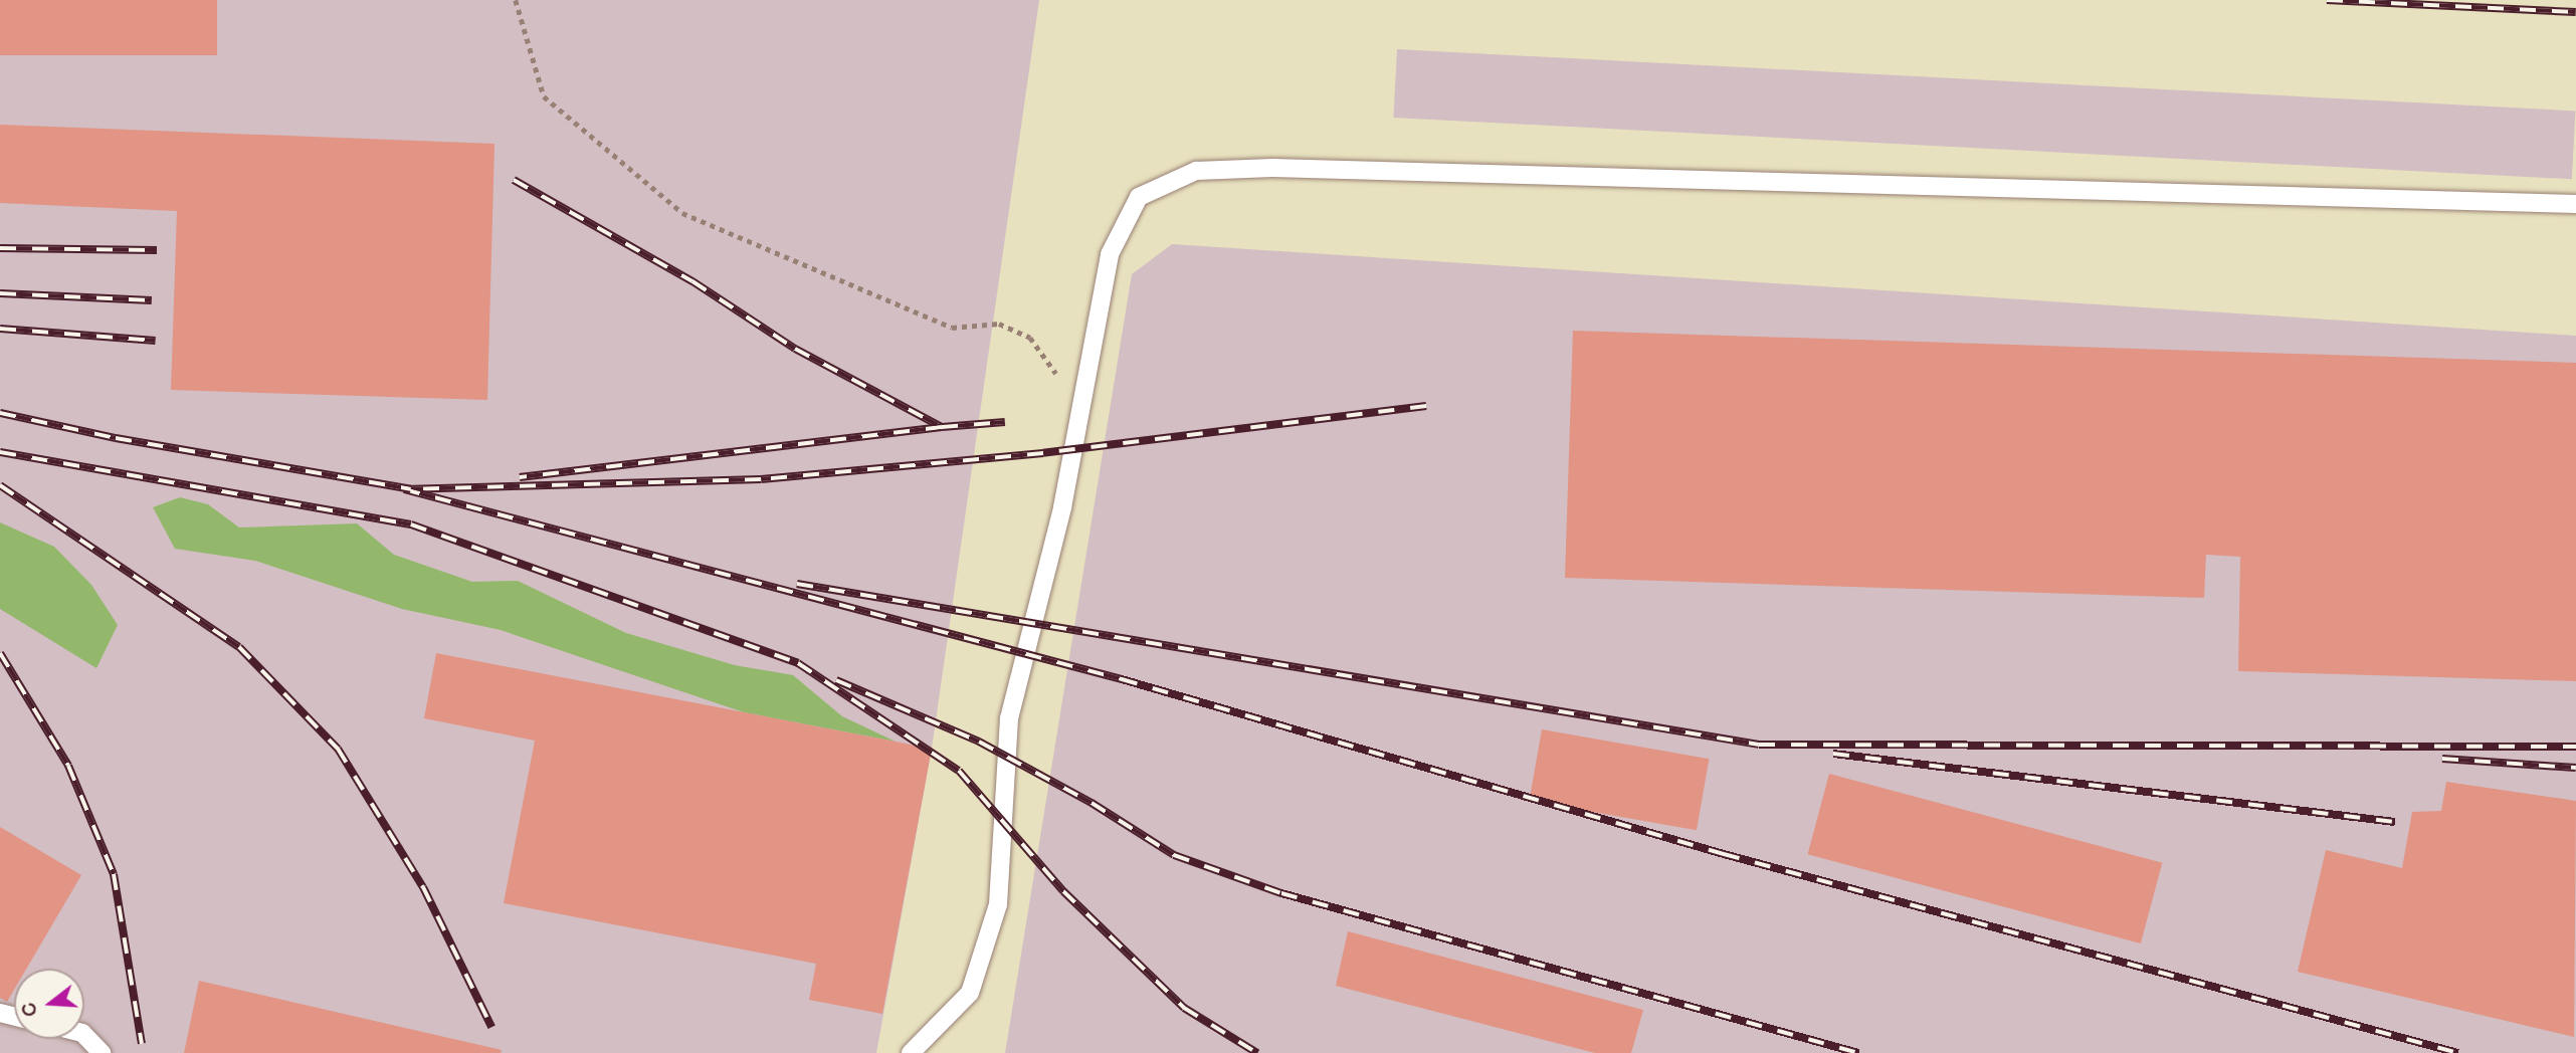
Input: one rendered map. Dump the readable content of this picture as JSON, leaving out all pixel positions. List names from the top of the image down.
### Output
{
  "north": "left"
}
